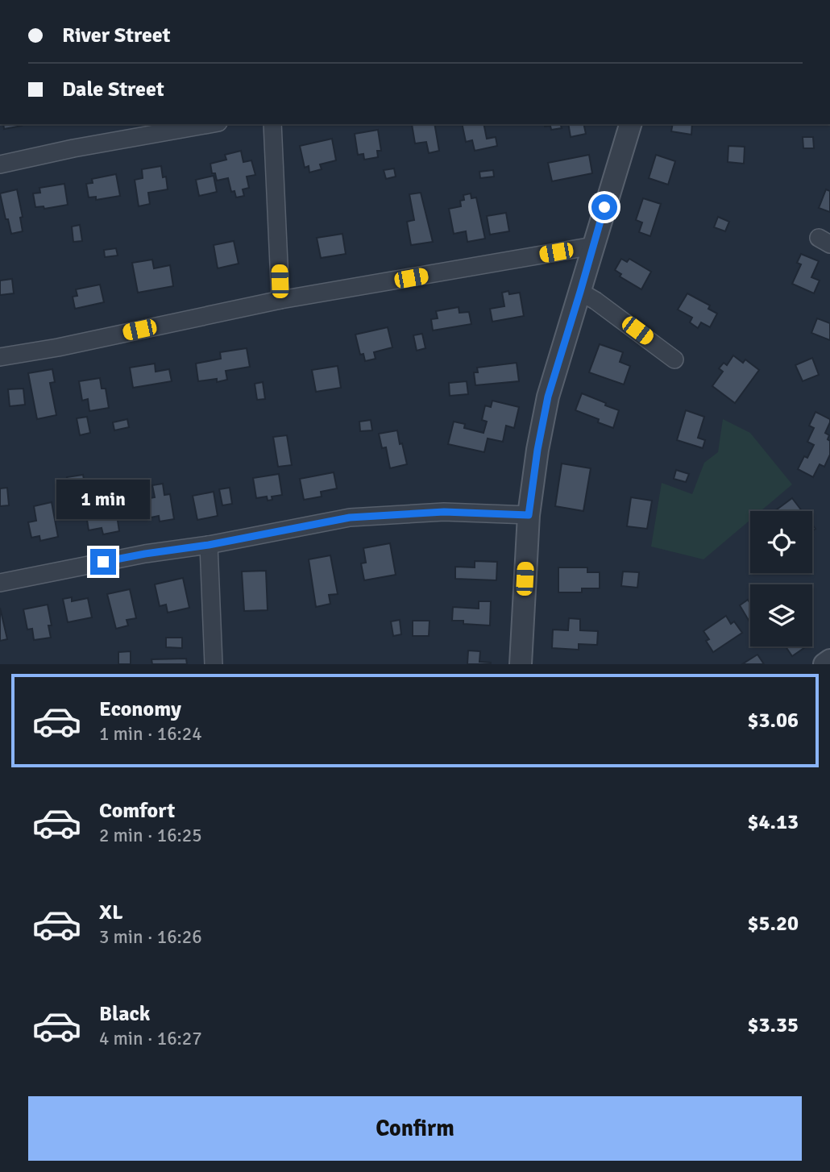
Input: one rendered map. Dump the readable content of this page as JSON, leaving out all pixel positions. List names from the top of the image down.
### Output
{
  "page": {
    "banner": ["River Street", "Dale Street"],
    "bubble": "1 min",
    "list": [
      {
        "name": "Economy",
        "note": "1 min · 16:24",
        "value": "$3.06"
      },
      {
        "name": "Comfort",
        "note": "2 min · 16:25",
        "value": "$4.13"
      },
      {
        "name": "XL",
        "note": "3 min · 16:26",
        "value": "$5.20"
      },
      {
        "name": "Black",
        "note": "4 min · 16:27",
        "value": "$3.35"
      }
    ],
    "buttons": "Confirm"
  }
}
